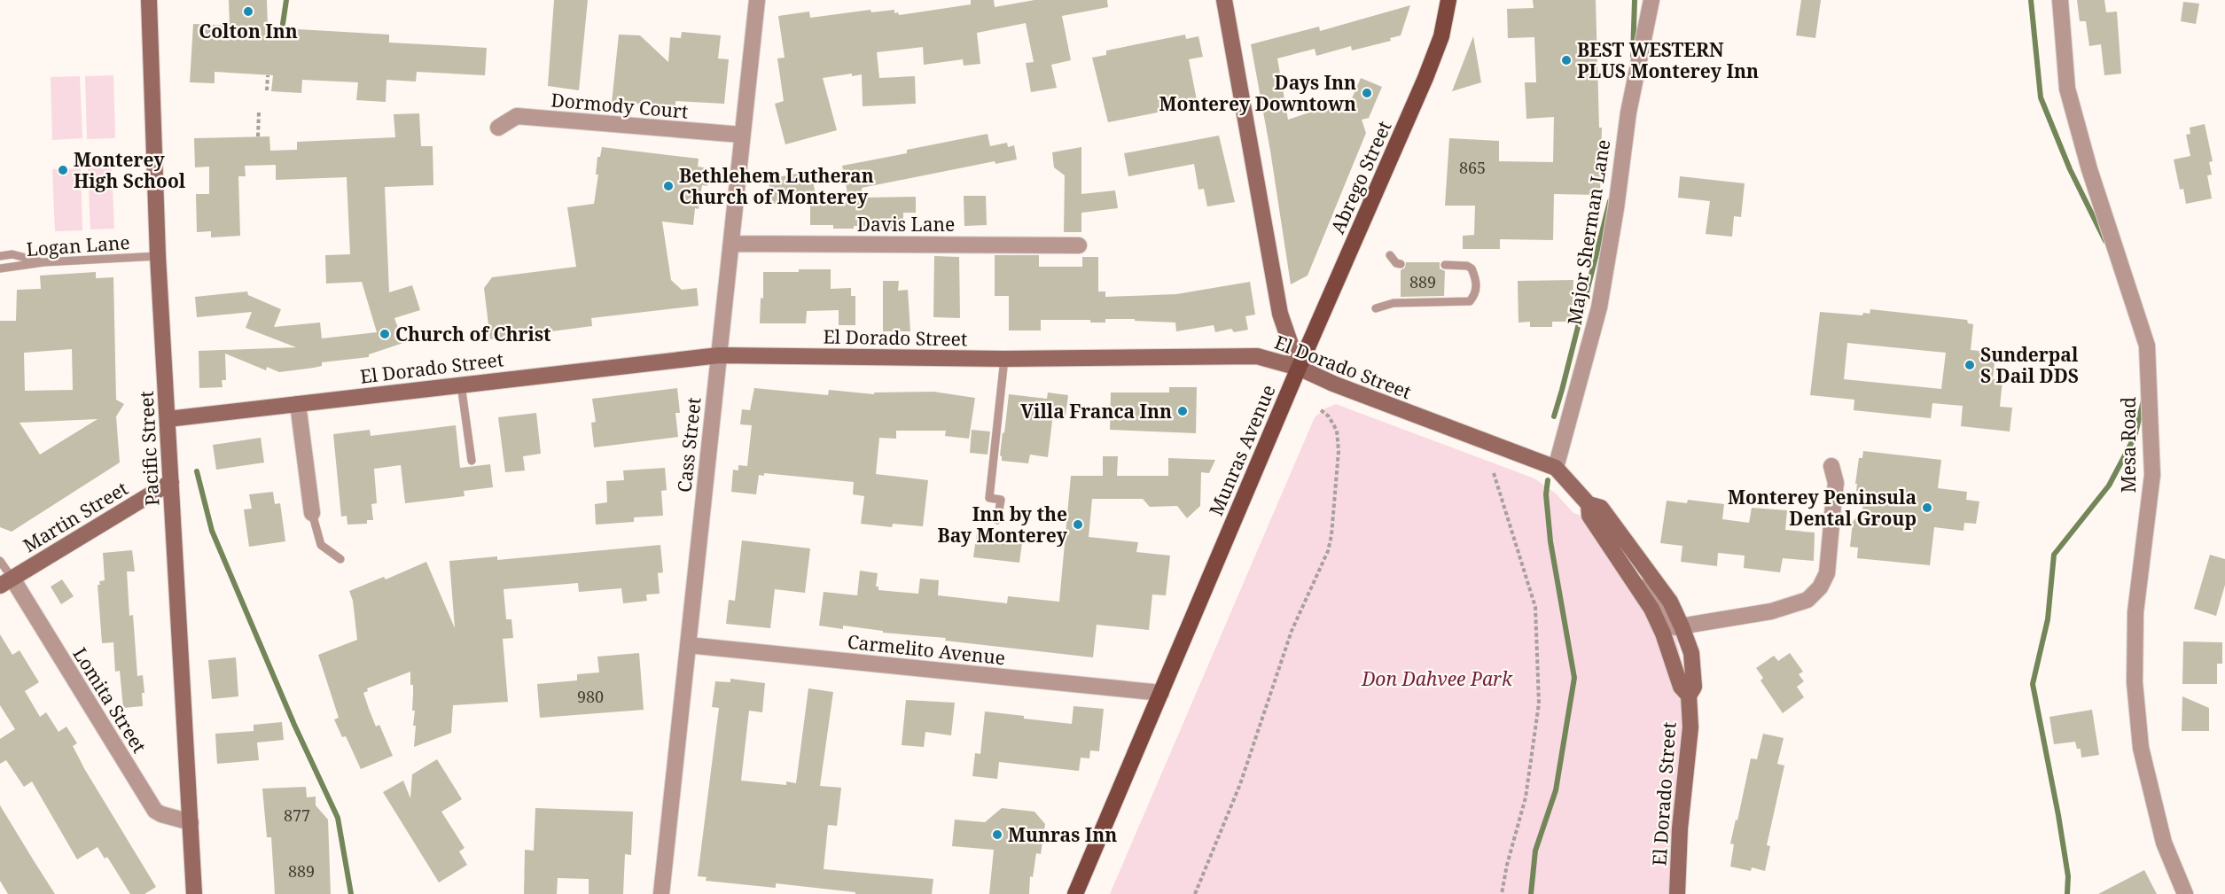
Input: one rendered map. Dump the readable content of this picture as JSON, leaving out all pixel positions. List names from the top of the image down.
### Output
{
  "streets": {
    "main road": ["Abrego Street", "Munras Avenue"],
    "street": [
      "Dormody Court",
      "Davis Lane",
      "Major Sherman Lane",
      "El Dorado Street",
      "Cass Street",
      "Mesa Road",
      "Pacific Street",
      "Martin Street",
      "Carmelito Avenue",
      "Lomita Street"
    ],
    "lane": ["Logan Lane"]
  },
  "crossings": [
    ["Dormody Court", "Cass Street"],
    ["Abrego Street", "El Dorado Street"],
    ["Abrego Street", "Munras Avenue"],
    ["Davis Lane", "Cass Street"],
    ["Major Sherman Lane", "El Dorado Street"],
    ["Logan Lane", "Pacific Street"],
    ["El Dorado Street", "Cass Street"],
    ["El Dorado Street", "Pacific Street"],
    ["El Dorado Street", "Munras Avenue"],
    ["Cass Street", "Carmelito Avenue"],
    ["Pacific Street", "Martin Street"],
    ["Pacific Street", "Lomita Street"],
    ["Munras Avenue", "Carmelito Avenue"],
    ["Martin Street", "Lomita Street"]
  ],
  "parks": ["Don Dahvee Park"],
  "places": [
    "Colton Inn",
    "BEST WESTERN PLUS Monterey Inn",
    "Days Inn Monterey Downtown",
    "Monterey High School",
    "Bethlehem Lutheran Church of Monterey",
    "Church of Christ",
    "Sunderpal S Dail DDS",
    "Villa Franca Inn",
    "Monterey Peninsula Dental Group",
    "Inn by the Bay Monterey",
    "Munras Inn"
  ],
  "house_numbers": [
    "865",
    "889",
    "980",
    "877",
    "889"
  ]
}
